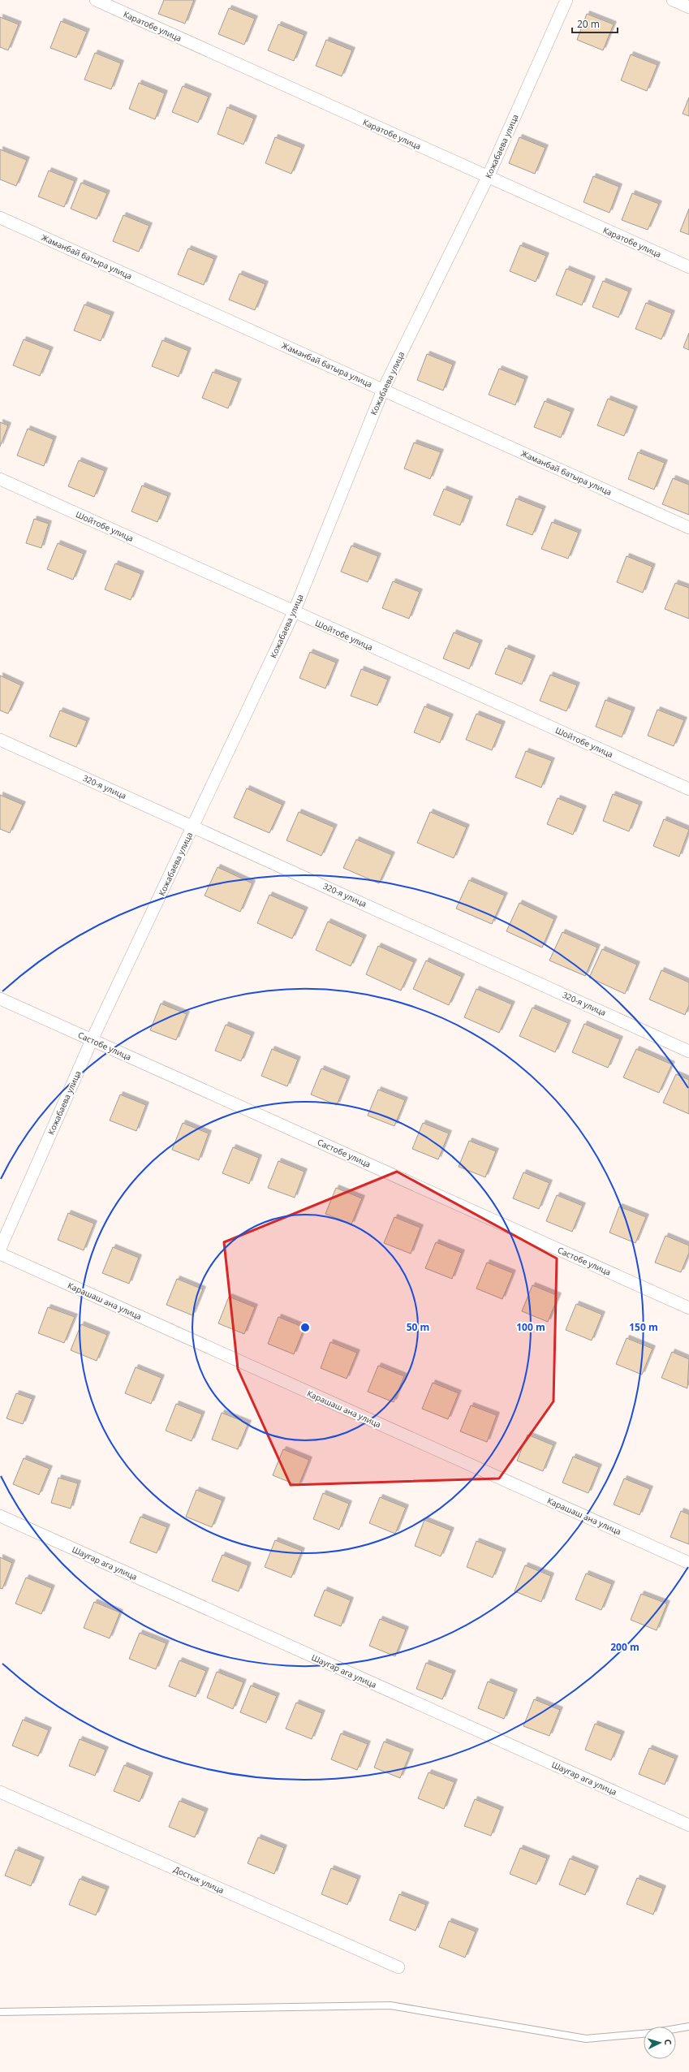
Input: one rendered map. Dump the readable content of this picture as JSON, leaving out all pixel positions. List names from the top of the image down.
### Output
{
  "streets": {
    "street": [
      "Каратобе улица",
      "Кожабаева улица",
      "Жаманбай батыра улица",
      "Шойтобе улица",
      "320-я улица",
      "Састобе улица",
      "Карашаш ана улица",
      "Шаугар ага улица",
      "Достык улица"
    ]
  },
  "crossings": [
    ["Каратобе улица", "Кожабаева улица"],
    ["Кожабаева улица", "Жаманбай батыра улица"],
    ["Кожабаева улица", "Шойтобе улица"],
    ["Кожабаева улица", "320-я улица"],
    ["Кожабаева улица", "Састобе улица"]
  ],
  "scale_bar": "20 m",
  "north": "right",
  "rings": [
    "50 m",
    "100 m",
    "150 m",
    "200 m"
  ]
}
